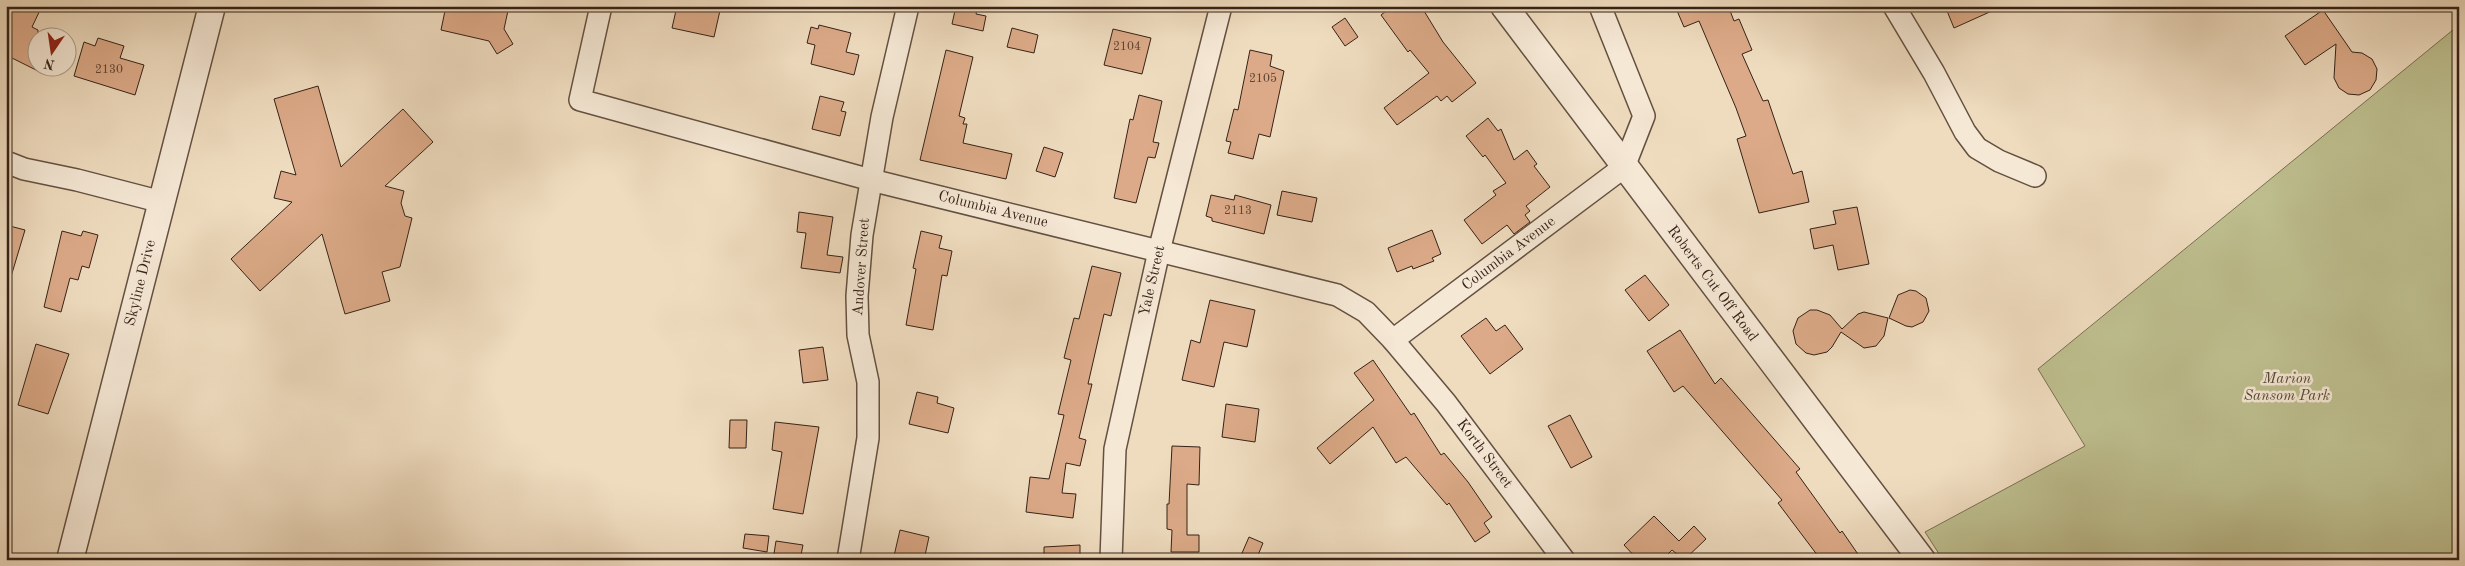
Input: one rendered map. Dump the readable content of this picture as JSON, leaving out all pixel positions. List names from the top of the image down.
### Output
{
  "streets": {
    "street": [
      "Columbia Avenue",
      "Andover Street",
      "Yale Street",
      "Skyline Drive",
      "Roberts Cut Off Road",
      "Korth Street"
    ]
  },
  "crossings": [
    ["Columbia Avenue", "Andover Street"],
    ["Columbia Avenue", "Yale Street"],
    ["Columbia Avenue", "Roberts Cut Off Road"],
    ["Columbia Avenue", "Korth Street"]
  ],
  "parks": ["Marion Sansom Park"],
  "house_numbers": [
    "2104",
    "2130",
    "2105",
    "2113"
  ],
  "north": "bottom"
}
